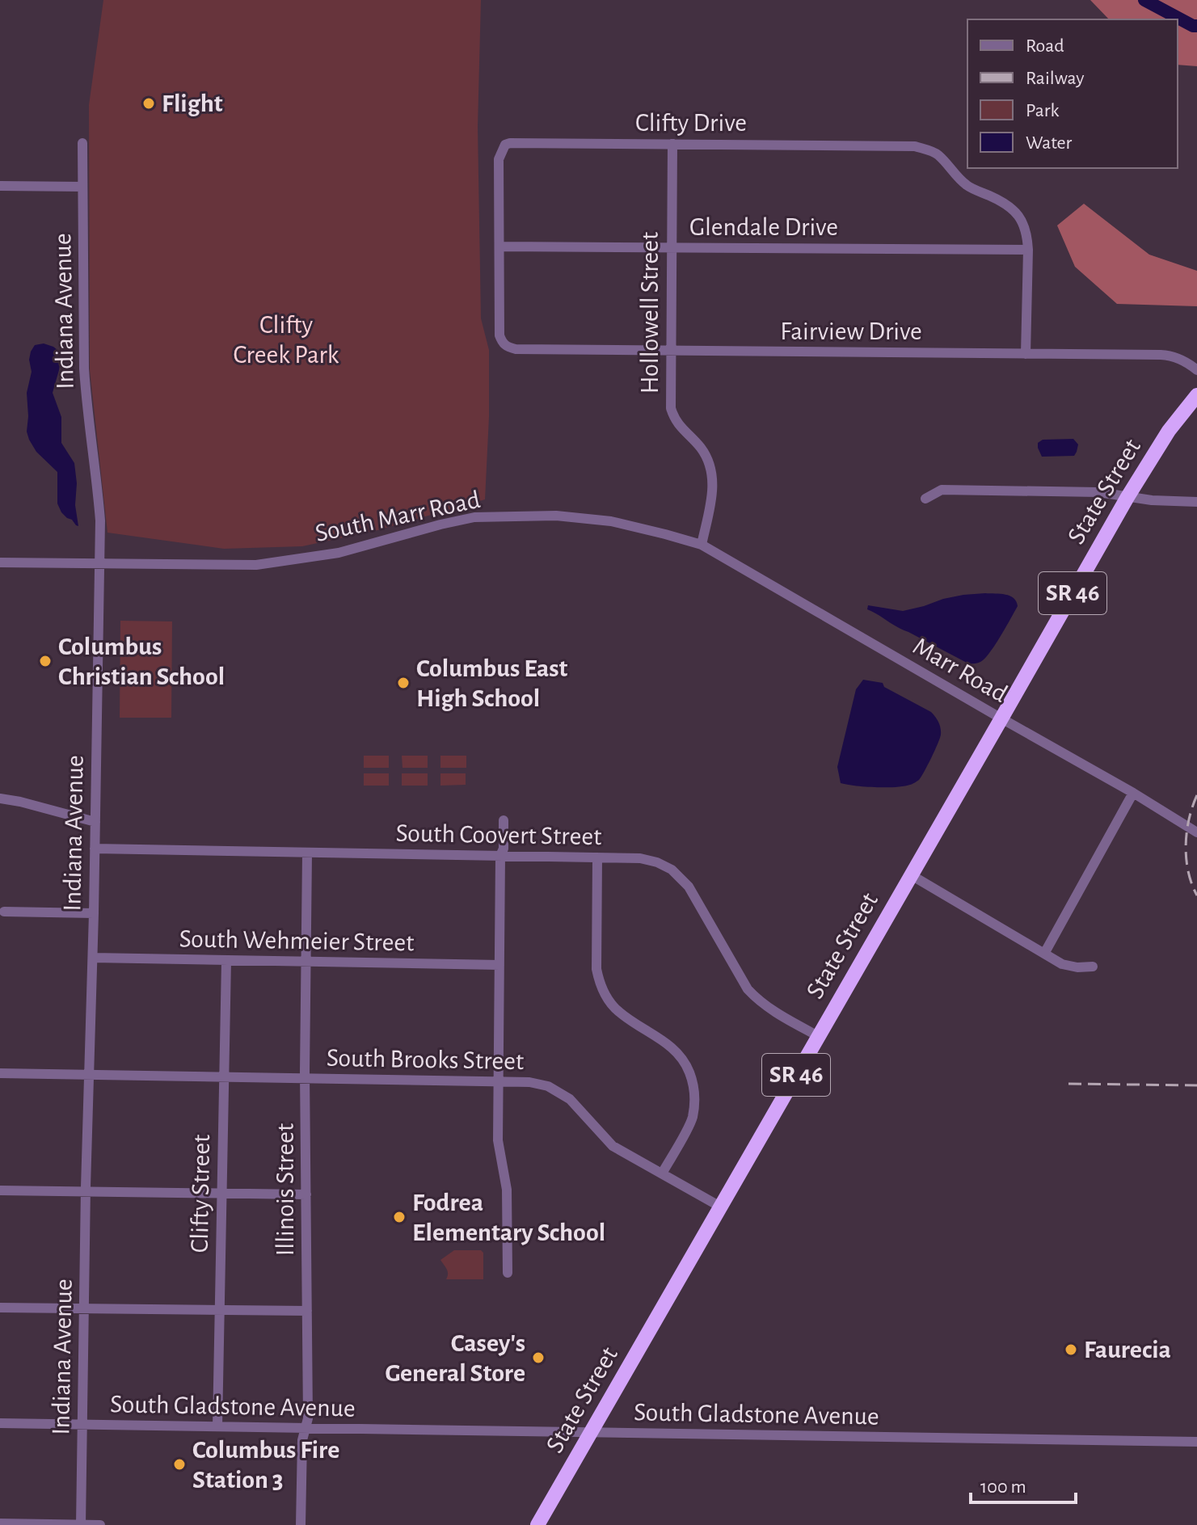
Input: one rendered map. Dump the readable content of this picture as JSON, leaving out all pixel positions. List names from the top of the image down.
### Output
{
  "streets": {
    "highway": ["State Street", "SR 46"],
    "street": [
      "Clifty Drive",
      "Glendale Drive",
      "Indiana Avenue",
      "Hollowell Street",
      "Fairview Drive",
      "South Marr Road",
      "Marr Road",
      "South Coovert Street",
      "South Wehmeier Street",
      "South Brooks Street",
      "Illinois Street",
      "Clifty Street",
      "South Gladstone Avenue"
    ]
  },
  "crossings": [
    ["Clifty Drive", "Glendale Drive"],
    ["Clifty Drive", "Hollowell Street"],
    ["Clifty Drive", "Fairview Drive"],
    ["Glendale Drive", "Hollowell Street"],
    ["Indiana Avenue", "South Marr Road"],
    ["Indiana Avenue", "South Coovert Street"],
    ["Indiana Avenue", "South Wehmeier Street"],
    ["Indiana Avenue", "South Brooks Street"],
    ["Indiana Avenue", "South Gladstone Avenue"],
    ["Hollowell Street", "Fairview Drive"],
    ["Hollowell Street", "South Marr Road"],
    ["Hollowell Street", "Marr Road"],
    ["State Street", "Marr Road"],
    ["State Street", "South Coovert Street"],
    ["State Street", "South Brooks Street"],
    ["State Street", "South Gladstone Avenue"],
    ["South Marr Road", "Marr Road"],
    ["South Coovert Street", "Illinois Street"],
    ["South Wehmeier Street", "Illinois Street"],
    ["South Wehmeier Street", "Clifty Street"],
    ["South Brooks Street", "Illinois Street"],
    ["South Brooks Street", "Clifty Street"],
    ["Illinois Street", "South Gladstone Avenue"],
    ["Clifty Street", "South Gladstone Avenue"]
  ],
  "parks": ["Clifty Creek Park"],
  "places": [
    "Flight",
    "Columbus Christian School",
    "Columbus East High School",
    "Fodrea Elementary School",
    "Faurecia",
    "Casey's General Store",
    "Columbus Fire Station 3"
  ],
  "legend": [
    "Road",
    "Railway",
    "Park",
    "Water"
  ],
  "scale_bar": "100 m"
}
